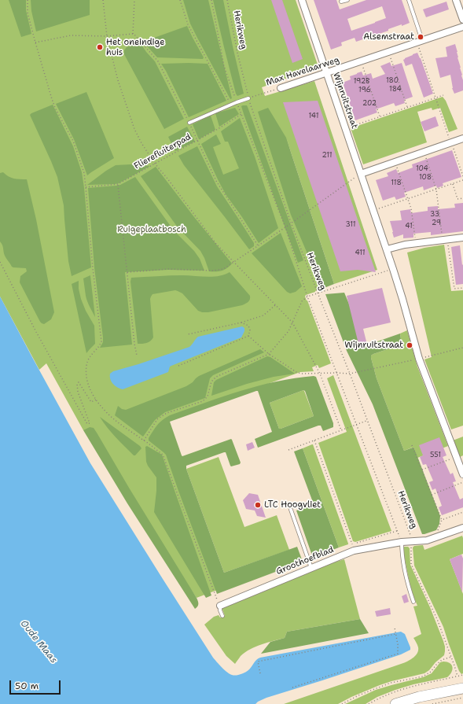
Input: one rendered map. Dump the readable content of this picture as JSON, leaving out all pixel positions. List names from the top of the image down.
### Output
{
  "streets": {
    "street": ["Max Havelaarweg", "Wijnruitstraat", "Groothoefblad"],
    "lane": ["Flierefluiterpad"],
    "path": ["Herikweg"]
  },
  "crossings": [
    ["Herikweg", "Max Havelaarweg"],
    ["Herikweg", "Flierefluiterpad"],
    ["Herikweg", "Groothoefblad"],
    ["Max Havelaarweg", "Wijnruitstraat"],
    ["Max Havelaarweg", "Flierefluiterpad"]
  ],
  "water": ["Oude Maas"],
  "parks": ["Ruigeplaatbosch"],
  "places": [
    "Alsemstraat",
    "Het oneindige huis",
    "Wijnruitstraat",
    "LTC Hoogvliet"
  ],
  "house_numbers": [
    "180",
    "192B",
    "184",
    "196",
    "202",
    "141",
    "211",
    "104",
    "108",
    "118",
    "33",
    "29",
    "311",
    "41",
    "411",
    "551"
  ],
  "scale_bar": "50 m"
}
